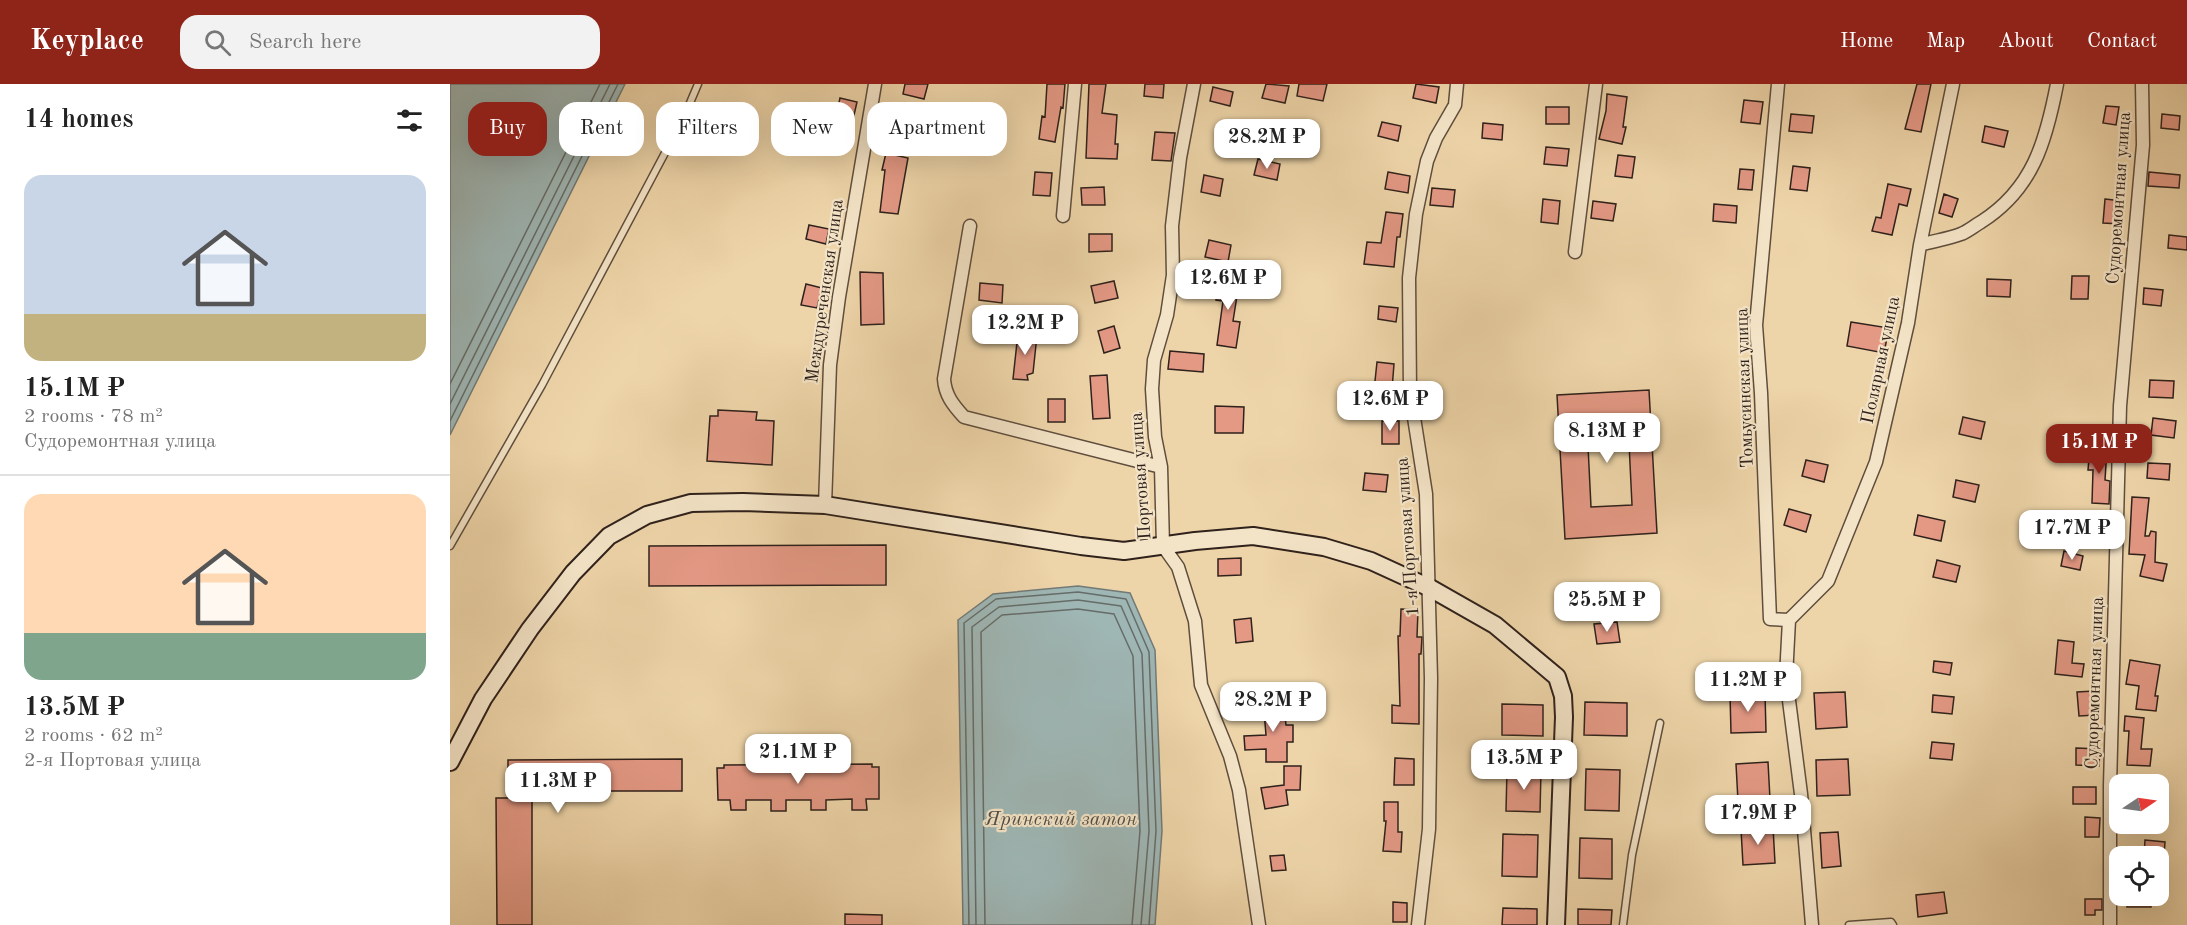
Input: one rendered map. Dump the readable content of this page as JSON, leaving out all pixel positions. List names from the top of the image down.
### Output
{
  "streets": {
    "street": [
      "Судоремонтная улица",
      "Междуреченская улица",
      "Полярная улица",
      "Томьусинская улица",
      "Портовая улица",
      "1-я Портовая улица"
    ]
  },
  "crossings": [
    ["Полярная улица", "Томьусинская улица"]
  ],
  "water": ["Яринский затон"],
  "north": "right",
  "page": {
    "header": "Keyplace",
    "search": "Search here",
    "nav": [
      "Home",
      "Map",
      "About",
      "Contact"
    ],
    "heading": "14 homes",
    "chip": [
      "Buy",
      "Rent",
      "Filters",
      "New",
      "Apartment"
    ],
    "price": [
      "28.2M ₽",
      "12.6M ₽",
      "12.2M ₽",
      "12.6M ₽",
      "8.13M ₽",
      "15.1M ₽",
      "17.7M ₽",
      "25.5M ₽",
      "11.2M ₽",
      "28.2M ₽",
      "21.1M ₽",
      "13.5M ₽",
      "11.3M ₽",
      "17.9M ₽"
    ],
    "list": [
      {
        "name": "15.1M ₽",
        "note": "2 rooms · 78 m² · Судоремонтная улица"
      },
      {
        "name": "13.5M ₽",
        "note": "2 rooms · 62 m² · 2-я Портовая улица"
      }
    ]
  }
}
